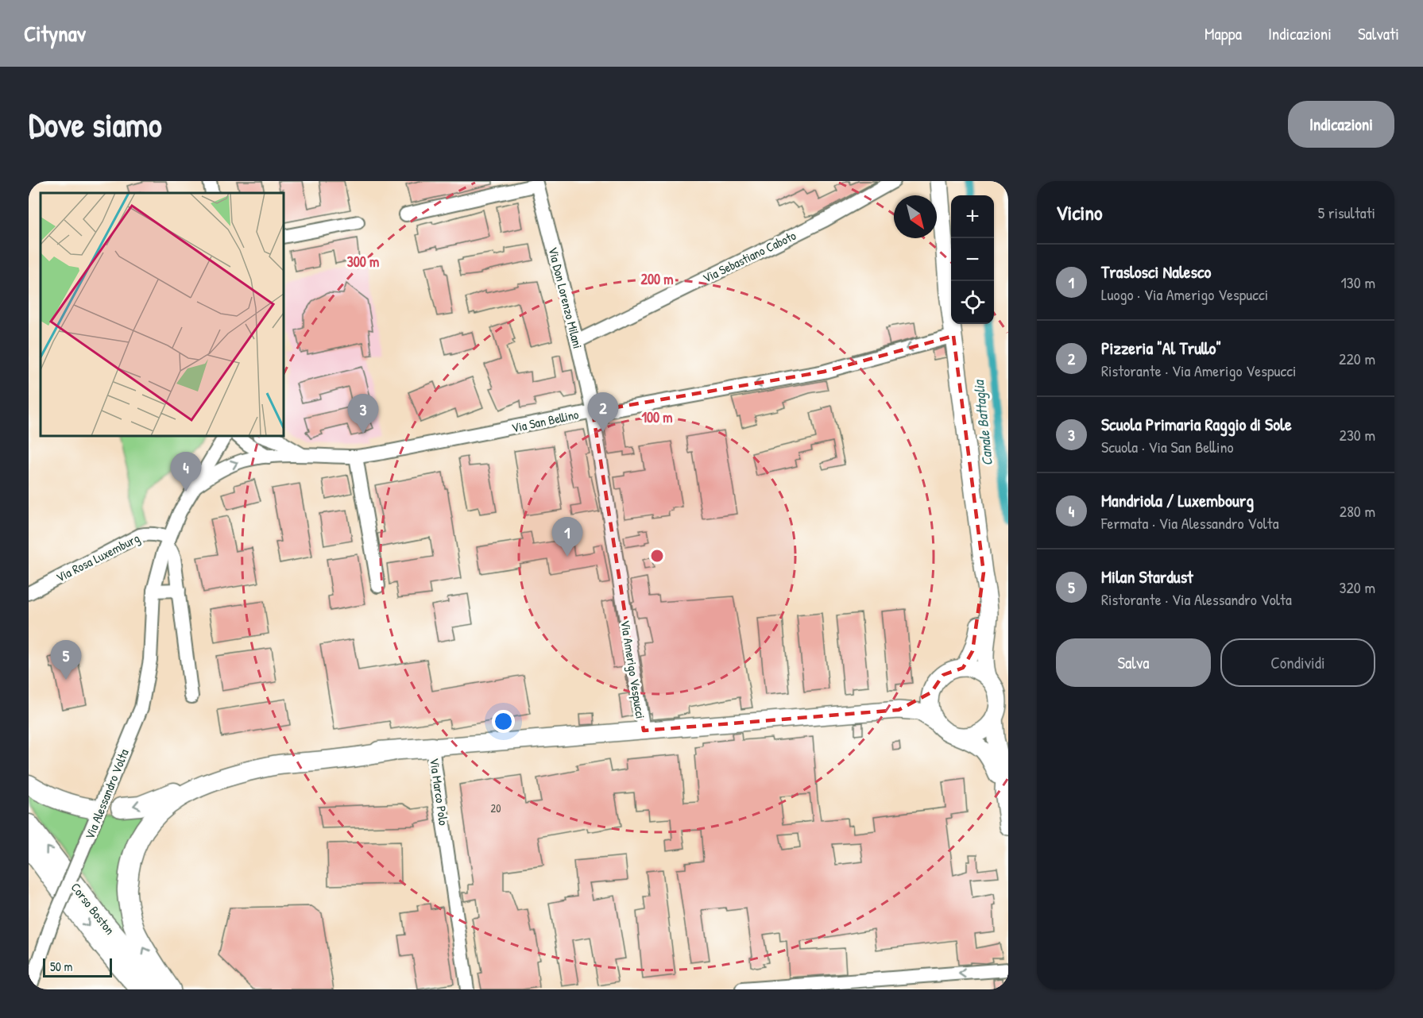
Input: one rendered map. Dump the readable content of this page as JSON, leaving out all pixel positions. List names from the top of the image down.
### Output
{
  "streets": {
    "highway": ["Corso Boston"],
    "main road": ["Via Amerigo Vespucci", "Via Marco Polo"],
    "street": [
      "Via Sebastiano Caboto",
      "Via Don Lorenzo Milani",
      "Via San Bellino",
      "Via Rosa Luxemburg",
      "Via Alessandro Volta"
    ]
  },
  "crossings": [
    ["Via Sebastiano Caboto", "Via Don Lorenzo Milani"],
    ["Via Don Lorenzo Milani", "Via San Bellino"],
    ["Via Don Lorenzo Milani", "Via Amerigo Vespucci"],
    ["Via San Bellino", "Via Amerigo Vespucci"],
    ["Via San Bellino", "Via Alessandro Volta"],
    ["Via Rosa Luxemburg", "Via Alessandro Volta"],
    ["Via Amerigo Vespucci", "Via Marco Polo"]
  ],
  "water": ["Canale Battaglia"],
  "house_numbers": ["20"],
  "scale_bar": "50 m",
  "north": "bottom right",
  "page": {
    "header": "Citynav",
    "nav": ["Mappa", "Indicazioni", "Salvati"],
    "buttons": [
      "Indicazioni",
      ["Salva", "Condividi"]
    ],
    "title": "Dove siamo",
    "heading": ["Vicino", "5 risultati"],
    "map_buttons": ["+", "−"],
    "list": [
      {
        "mark": "1",
        "name": "Traslosci Nalesco",
        "note": "Luogo · Via Amerigo Vespucci",
        "value": "130 m"
      },
      {
        "mark": "2",
        "name": "Pizzeria \"Al Trullo\"",
        "note": "Ristorante · Via Amerigo Vespucci",
        "value": "220 m"
      },
      {
        "mark": "3",
        "name": "Scuola Primaria Raggio di Sole",
        "note": "Scuola · Via San Bellino",
        "value": "230 m"
      },
      {
        "mark": "4",
        "name": "Mandriola / Luxembourg",
        "note": "Fermata · Via Alessandro Volta",
        "value": "280 m"
      },
      {
        "mark": "5",
        "name": "Milan Stardust",
        "note": "Ristorante · Via Alessandro Volta",
        "value": "320 m"
      }
    ],
    "pins": [
      "2",
      "3",
      "4",
      "1",
      "5"
    ],
    "scale": "50 m"
  },
  "rings": ["300 m", "200 m", "100 m"]
}
